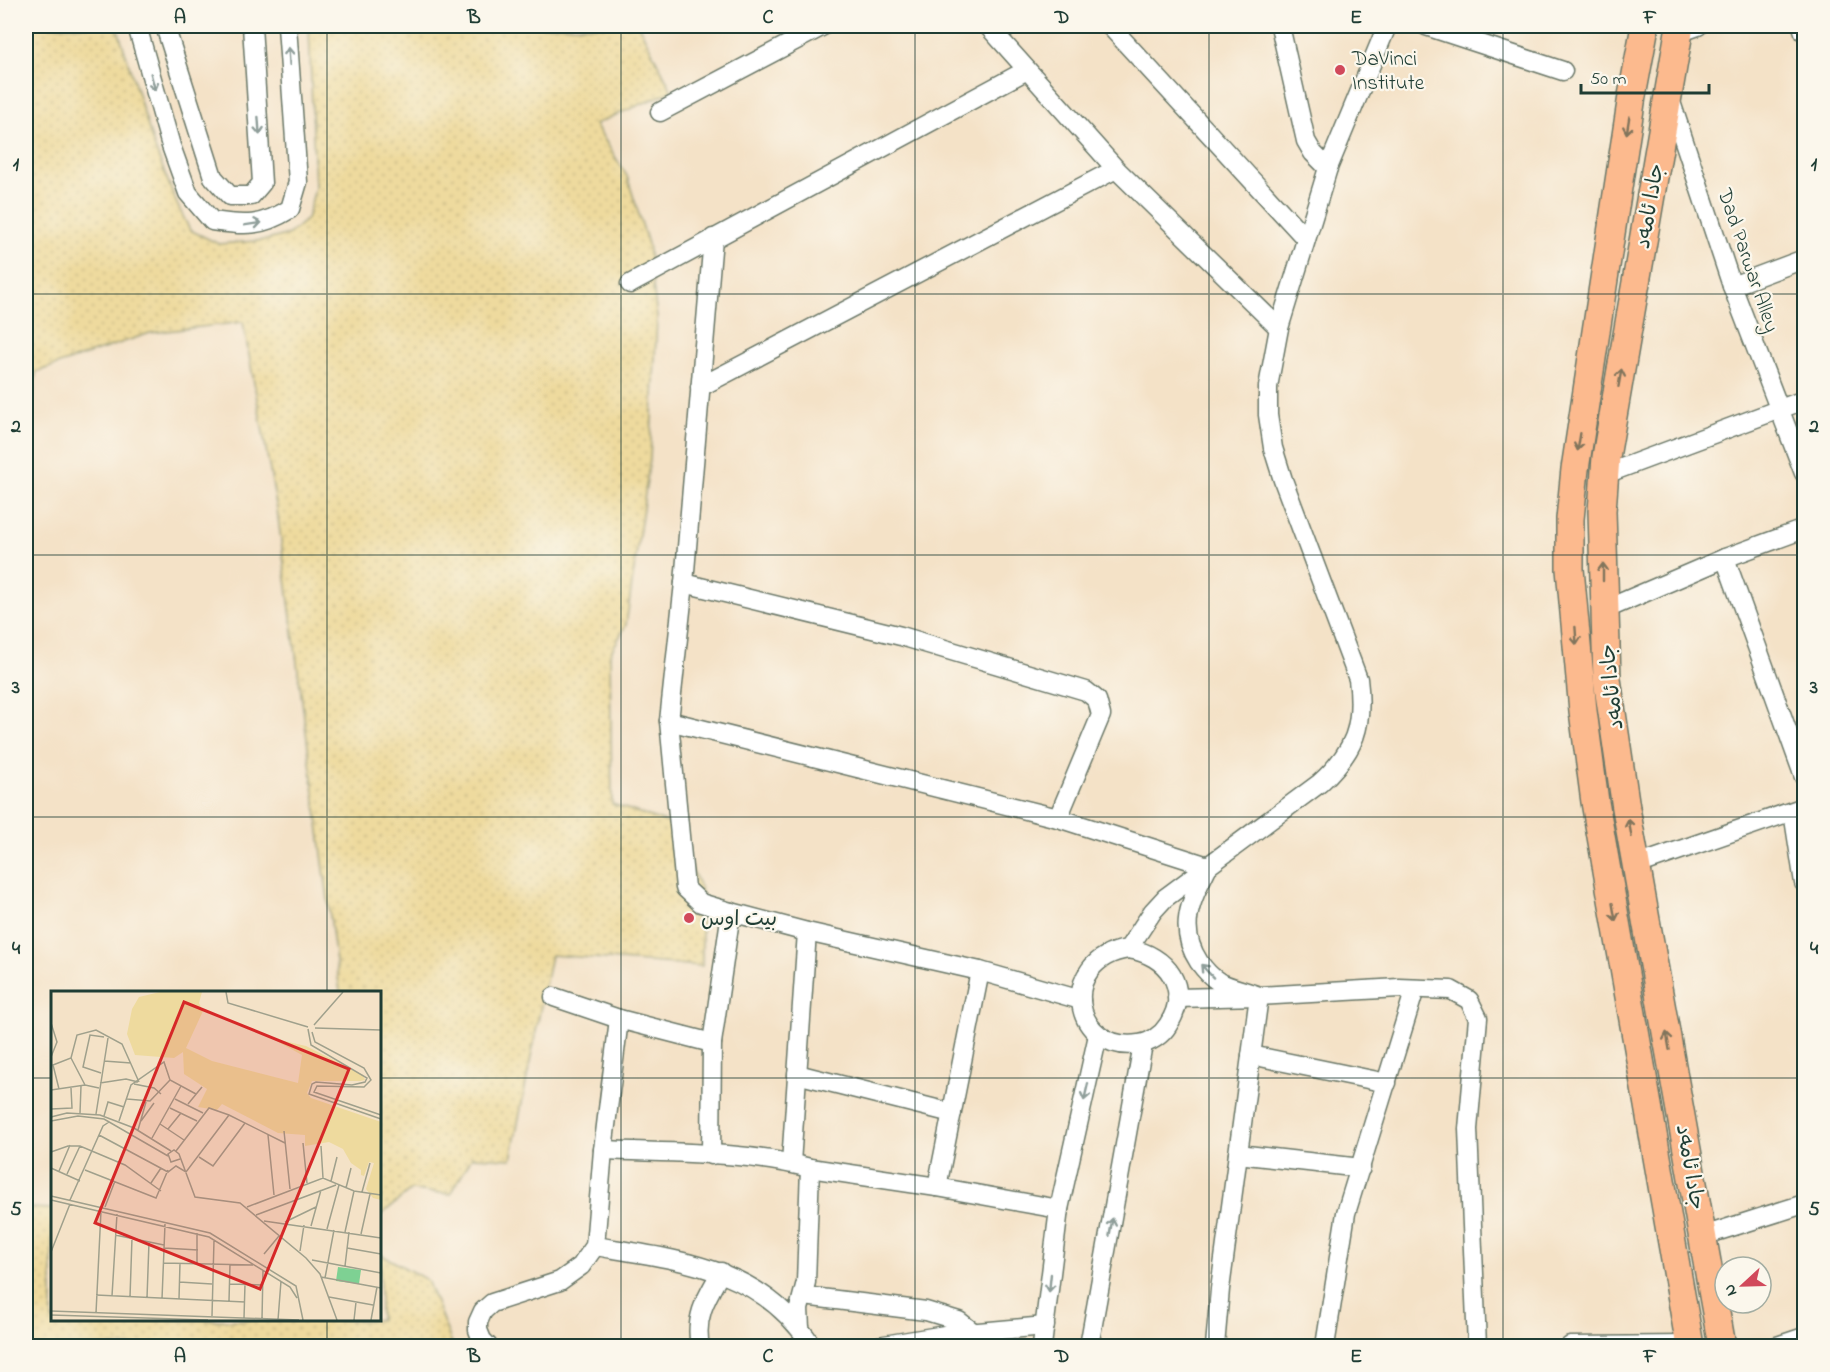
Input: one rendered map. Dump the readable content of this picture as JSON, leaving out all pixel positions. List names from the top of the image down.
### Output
{
  "streets": {
    "main road": ["جادا ئامەد"],
    "street": ["Dad Parwar Alley"]
  },
  "crossings": [
    ["جادا ئامەد", "Dad Parwar Alley"]
  ],
  "places": ["DaVinci Institute", "بيت اوس"],
  "scale_bar": "50 m",
  "north": "left",
  "grid": {
    "columns": [
      "A",
      "B",
      "C",
      "D",
      "E",
      "F"
    ],
    "rows": [
      "1",
      "2",
      "3",
      "4",
      "5"
    ]
  }
}
